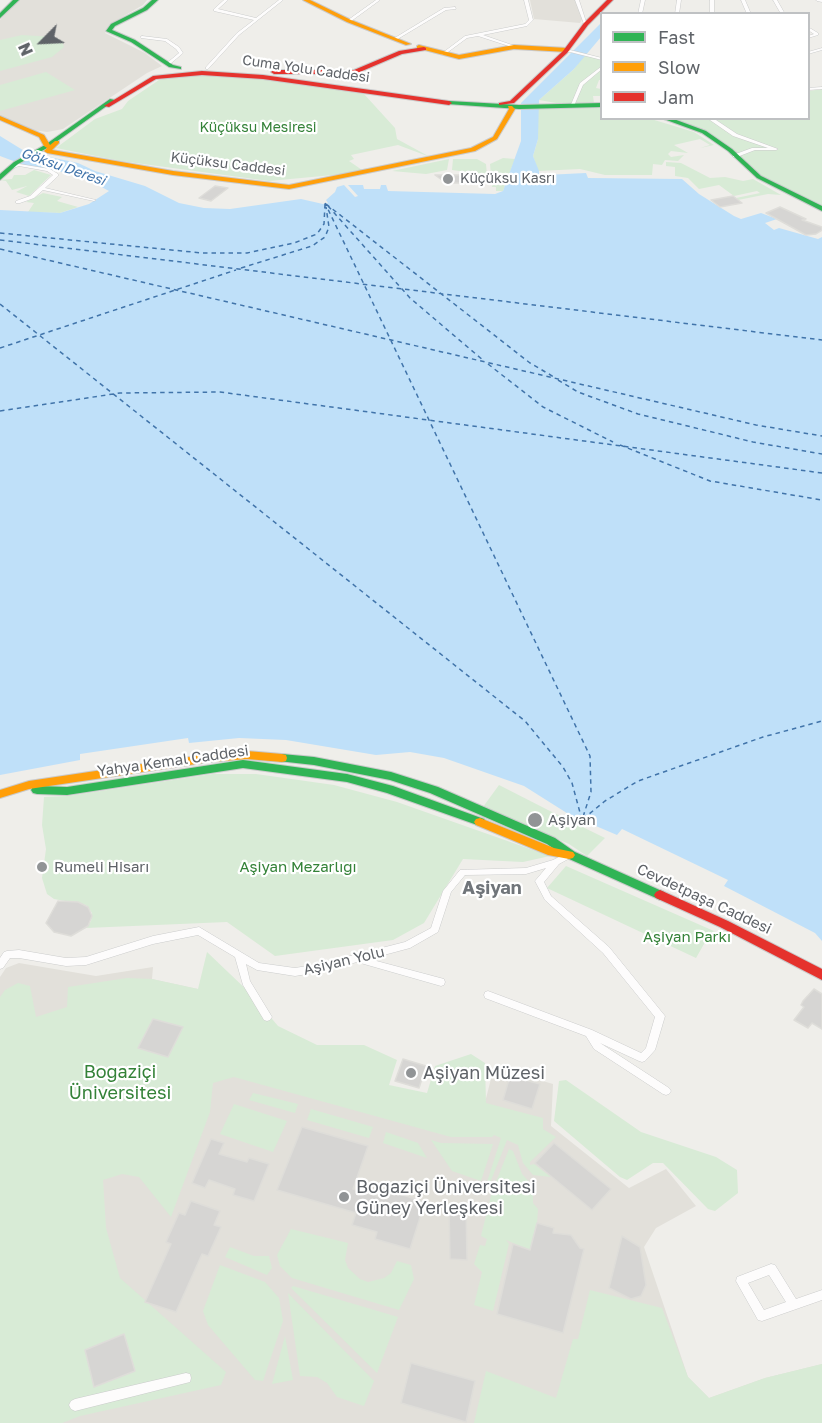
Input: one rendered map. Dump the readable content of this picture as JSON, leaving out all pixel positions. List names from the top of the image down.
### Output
{
  "streets": {
    "main road": [
      "Cuma Yolu Caddesi",
      "Küçüksu Caddesi",
      "Yahya Kemal Caddesi",
      "Cevdetpaşa Caddesi"
    ],
    "street": ["Aşiyan Yolu"]
  },
  "crossings": [
    ["Cuma Yolu Caddesi", "Küçüksu Caddesi"],
    ["Yahya Kemal Caddesi", "Cevdetpaşa Caddesi"],
    ["Yahya Kemal Caddesi", "Aşiyan Yolu"],
    ["Cevdetpaşa Caddesi", "Aşiyan Yolu"]
  ],
  "districts": ["Aşiyan"],
  "water": ["Göksu Deresi"],
  "parks": [
    "Küçüksu Mesiresi",
    "Aşiyan Mezarlığı",
    "Aşiyan Parkı",
    "Boğaziçi Üniversitesi"
  ],
  "places": [
    "Küçüksu Kasrı",
    "Aşiyan",
    "Rumeli Hisarı",
    "Aşiyan Müzesi",
    "Boğaziçi Üniversitesi Güney Yerleşkesi"
  ],
  "legend": ["Fast", "Slow", "Jam"],
  "north": "bottom left"
}
